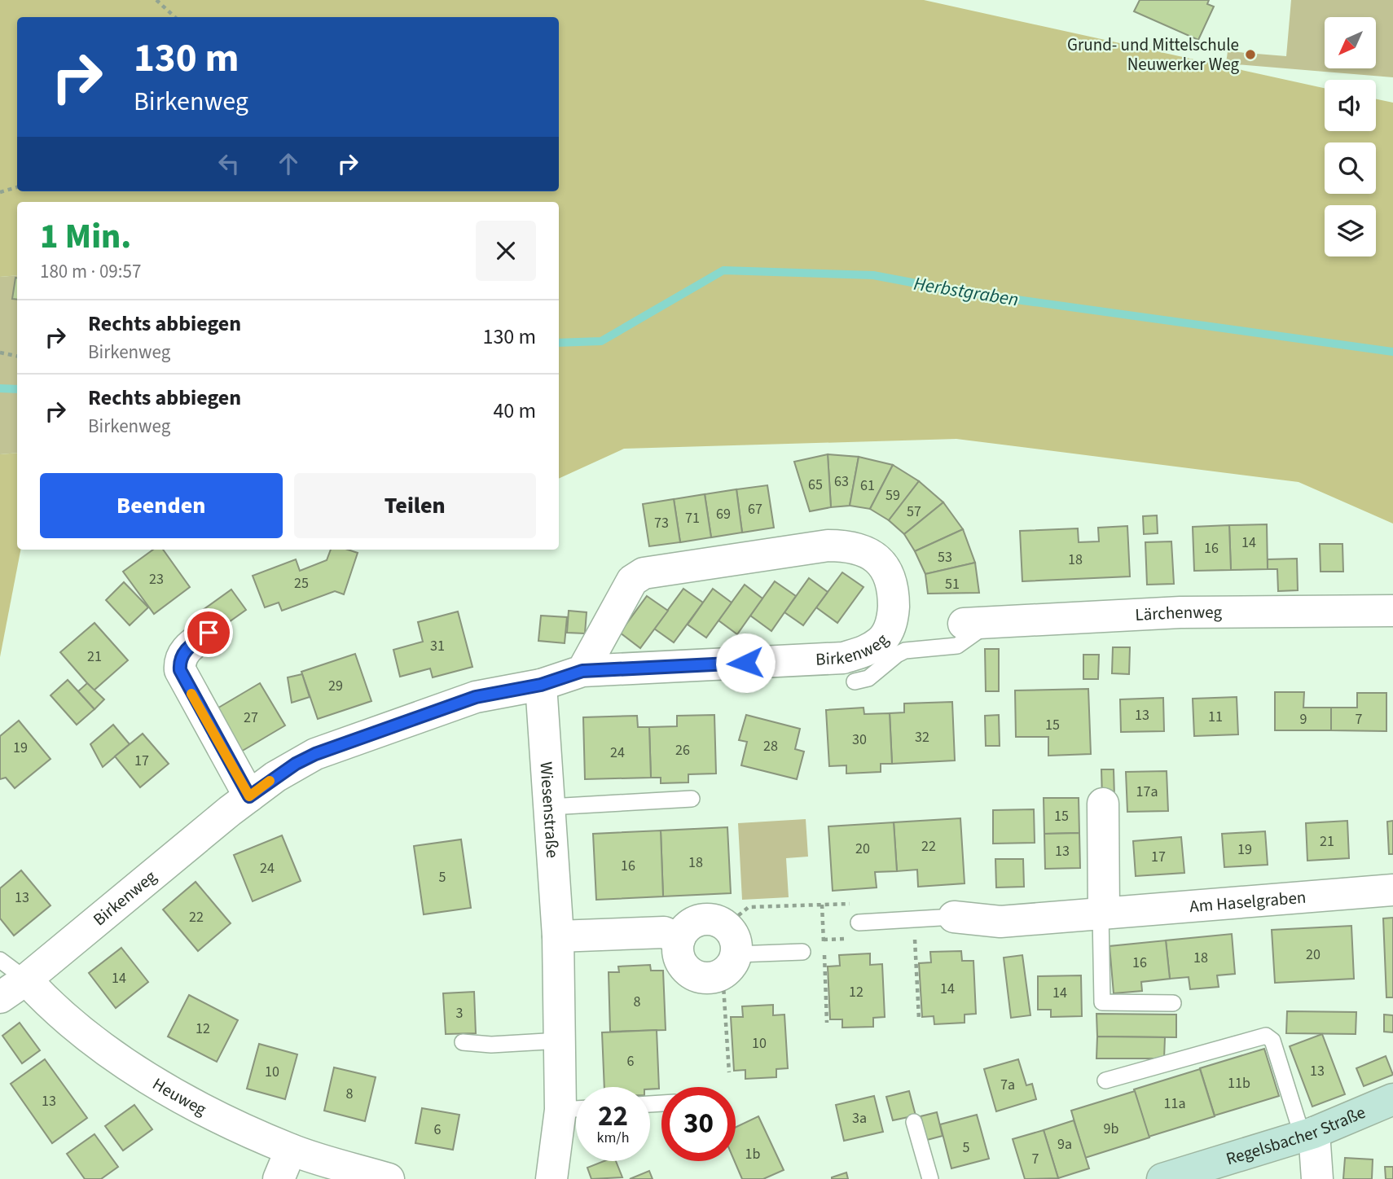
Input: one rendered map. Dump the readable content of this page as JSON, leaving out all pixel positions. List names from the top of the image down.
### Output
{
  "streets": {
    "street": [
      "Lärchenweg",
      "Birkenweg",
      "Wiesenstraße",
      "Am Haselgraben",
      "Heuweg",
      "Regelsbacher Straße"
    ]
  },
  "crossings": [
    ["Birkenweg", "Wiesenstraße"],
    ["Birkenweg", "Heuweg"]
  ],
  "water": ["Herbstgraben"],
  "places": ["Grund- und Mittelschule Neuwerker Weg"],
  "house_numbers": [
    "63",
    "65",
    "61",
    "59",
    "67",
    "57",
    "69",
    "71",
    "73",
    "14",
    "16",
    "53",
    "18",
    "23",
    "25",
    "51",
    "31",
    "21",
    "29",
    "13",
    "11",
    "27",
    "9",
    "7",
    "15",
    "32",
    "30",
    "28",
    "19",
    "26",
    "24",
    "17",
    "17a",
    "15",
    "21",
    "22",
    "20",
    "19",
    "13",
    "17",
    "18",
    "16",
    "24",
    "5",
    "13",
    "22",
    "20",
    "18",
    "16",
    "14",
    "14",
    "12",
    "14",
    "8",
    "3",
    "12",
    "10",
    "6",
    "13",
    "10",
    "11b",
    "7a",
    "8",
    "13",
    "11a",
    "3a",
    "9b",
    "6",
    "9a",
    "5",
    "1b",
    "7"
  ],
  "north": "bottom left",
  "page": {
    "turn": ["130 m", "Birkenweg"],
    "heading": ["1 Min.", "180 m · 09:57"],
    "list": [
      {
        "name": "Rechts abbiegen",
        "note": "Birkenweg",
        "value": "130 m"
      },
      {
        "name": "Rechts abbiegen",
        "note": "Birkenweg",
        "value": "40 m"
      }
    ],
    "buttons": ["Beenden", "Teilen"],
    "speed": "22 km/h",
    "limit": "30"
  }
}
